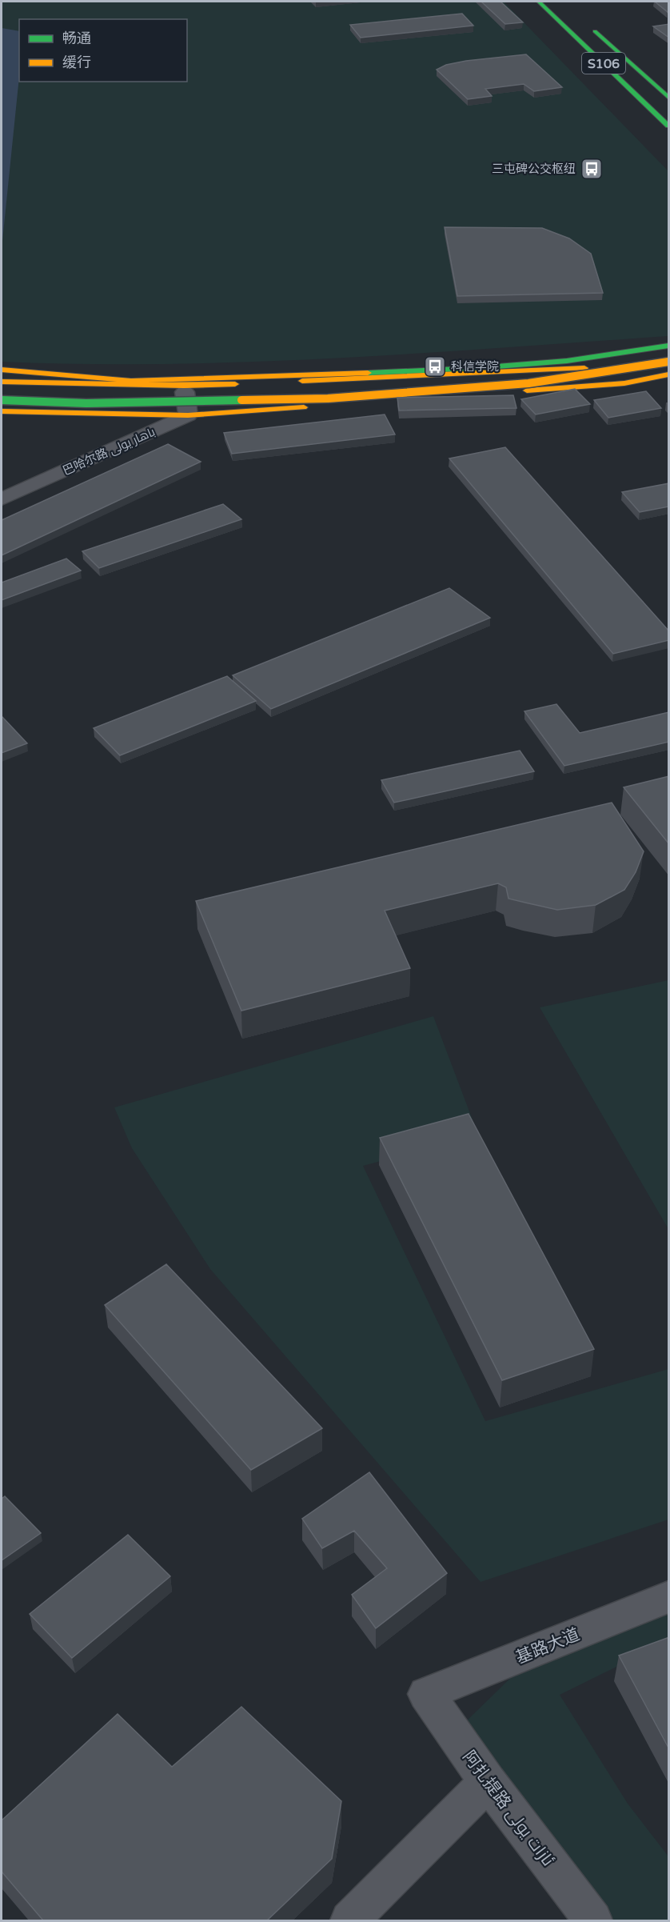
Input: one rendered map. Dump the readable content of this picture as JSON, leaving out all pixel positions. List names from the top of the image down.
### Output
{
  "streets": {
    "main road": ["S106"],
    "street": ["巴哈尔路 باھار يولى", "基路大道", "阿扎提路 ئازات يولى"]
  },
  "crossings": [
    ["基路大道", "阿扎提路 ئازات يولى"]
  ],
  "places": {
    "bus stop": ["三屯碑公交枢纽", "科信学院"]
  },
  "legend": ["畅通", "缓行"]
}
